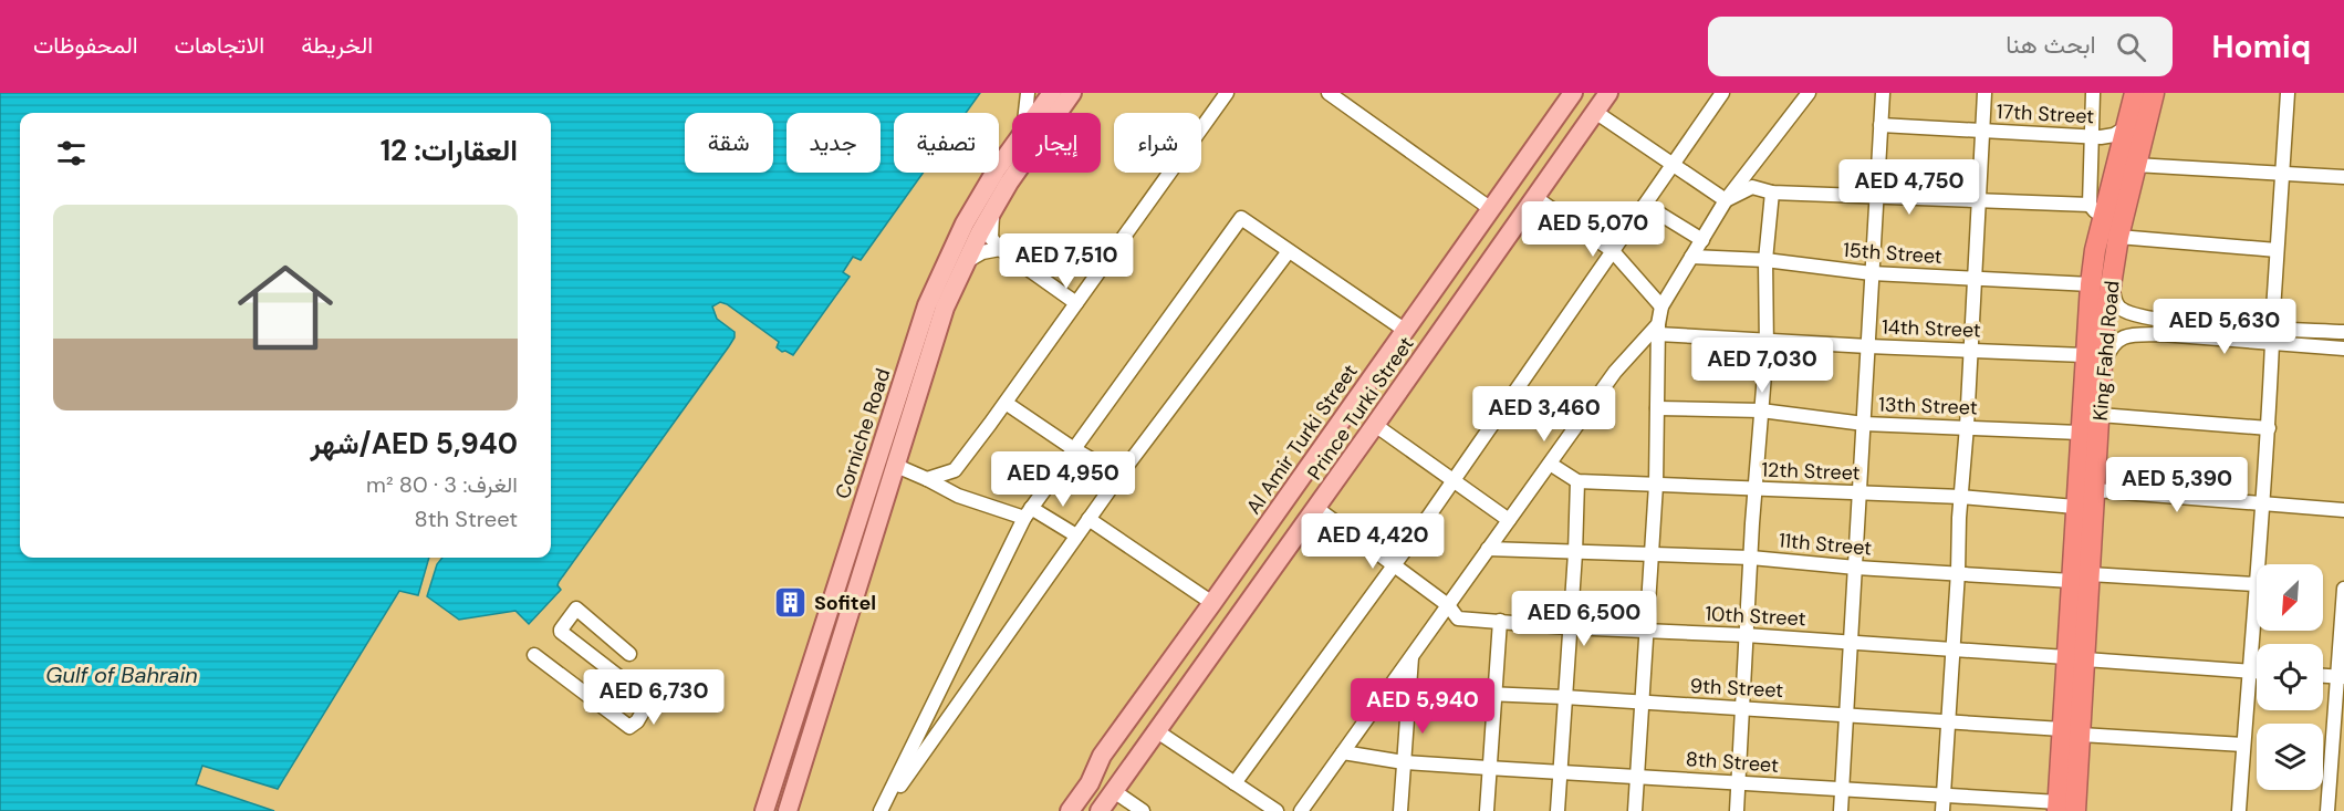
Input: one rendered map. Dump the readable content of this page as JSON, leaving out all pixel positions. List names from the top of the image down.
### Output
{
  "streets": {
    "highway": ["King Fahd Road"],
    "main road": ["Prince Turki Street", "Corniche Road", "Al Amir Turki Street"],
    "street": [
      "17th Street",
      "15th Street",
      "14th Street",
      "13th Street",
      "12th Street",
      "11th Street",
      "10th Street",
      "9th Street",
      "8th Street"
    ]
  },
  "crossings": [
    ["17th Street", "King Fahd Road"],
    ["15th Street", "King Fahd Road"],
    ["14th Street", "King Fahd Road"],
    ["King Fahd Road", "13th Street"],
    ["King Fahd Road", "12th Street"],
    ["King Fahd Road", "11th Street"],
    ["King Fahd Road", "10th Street"],
    ["King Fahd Road", "9th Street"],
    ["King Fahd Road", "8th Street"]
  ],
  "water": ["Gulf of Bahrain"],
  "places": {
    "building": ["Sofitel"]
  },
  "north": "bottom left",
  "page": {
    "header": "Homiq",
    "search": "ابحث هنا",
    "nav": ["الخريطة", "الاتجاهات", "المحفوظات"],
    "chip": [
      "شراء",
      "إيجار",
      "تصفية",
      "جديد",
      "شقة"
    ],
    "heading": "العقارات: 12",
    "price": [
      "AED 4,750",
      "AED 5,070",
      "AED 7,510",
      "AED 5,630",
      "AED 7,030",
      "AED 3,460",
      "AED 4,950",
      "AED 5,390",
      "AED 4,420",
      "AED 6,500",
      "AED 6,730",
      "AED 5,940"
    ],
    "list": [
      {
        "name": "AED 5,940/شهر",
        "note": "الغرف: 3 · 80 m² · 8th Street"
      }
    ]
  }
}
